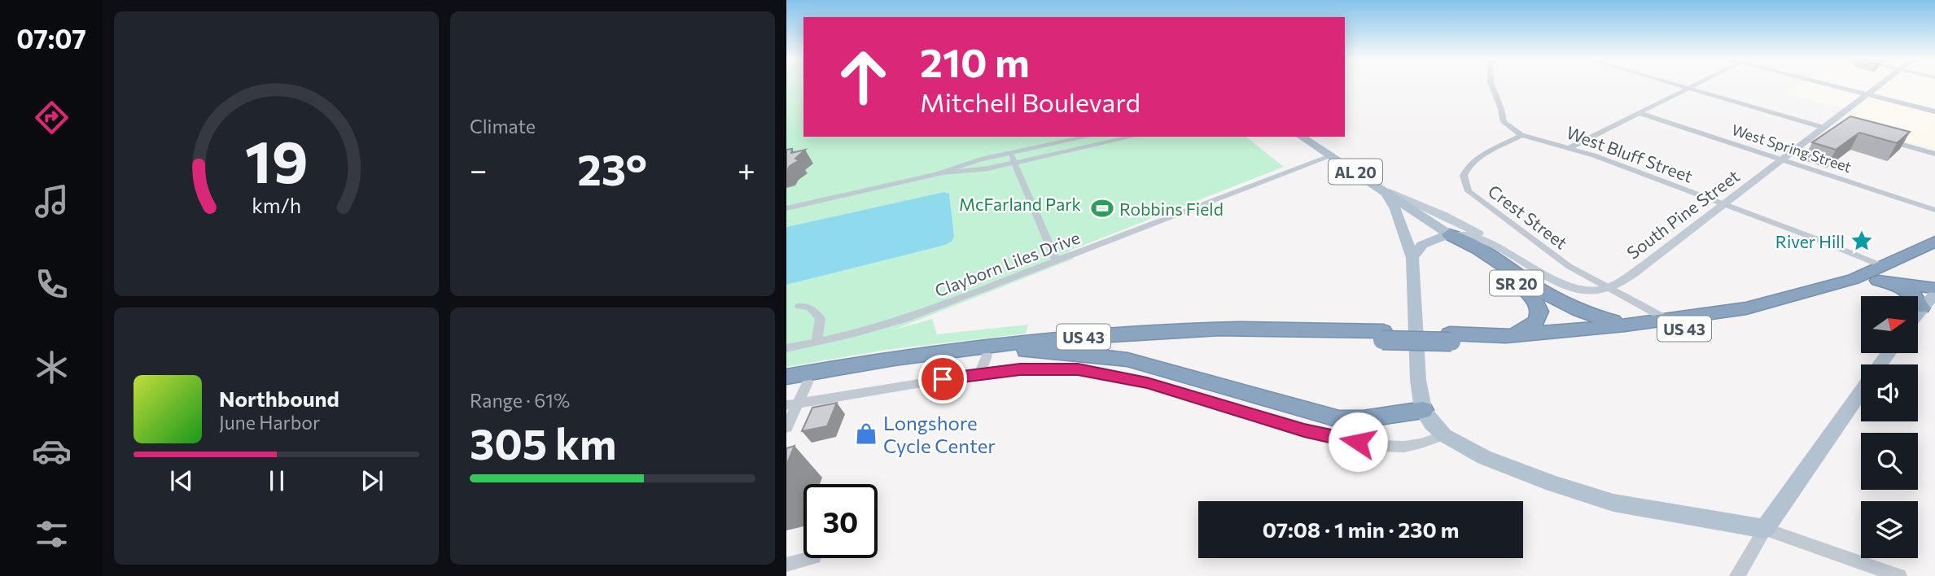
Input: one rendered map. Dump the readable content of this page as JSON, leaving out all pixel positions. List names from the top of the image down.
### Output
{
  "streets": {
    "highway": ["SR 20", "US 43"],
    "main road": ["AL 20", "South Pine Street"],
    "street": [
      "West Spring Street",
      "West Bluff Street",
      "Crest Street",
      "Clayborn Liles Drive"
    ]
  },
  "crossings": [
    ["West Spring Street", "South Pine Street"],
    ["West Bluff Street", "South Pine Street"],
    ["West Bluff Street", "Crest Street"],
    ["West Bluff Street", "US 43"],
    ["AL 20", "Clayborn Liles Drive"],
    ["AL 20", "SR 20"],
    ["South Pine Street", "Crest Street"],
    ["Crest Street", "US 43"],
    ["SR 20", "US 43"]
  ],
  "parks": ["McFarland Park"],
  "places": {
    "sports": ["Robbins Field"],
    "place": ["River Hill"],
    "shop": ["Longshore Cycle Center"]
  },
  "north": "right",
  "page": {
    "tabs": "07:07",
    "tile": [
      "Climate",
      ["Range · 61%", "305 km"]
    ],
    "turn": ["210 m", "Mitchell Boulevard"],
    "heat": ["−", "23°", "+"],
    "song": ["Northbound", "June Harbor"],
    "limit": "30",
    "trip": "07:08 · 1 min · 230 m",
    "gauge": ["19", "km/h"]
  }
}
